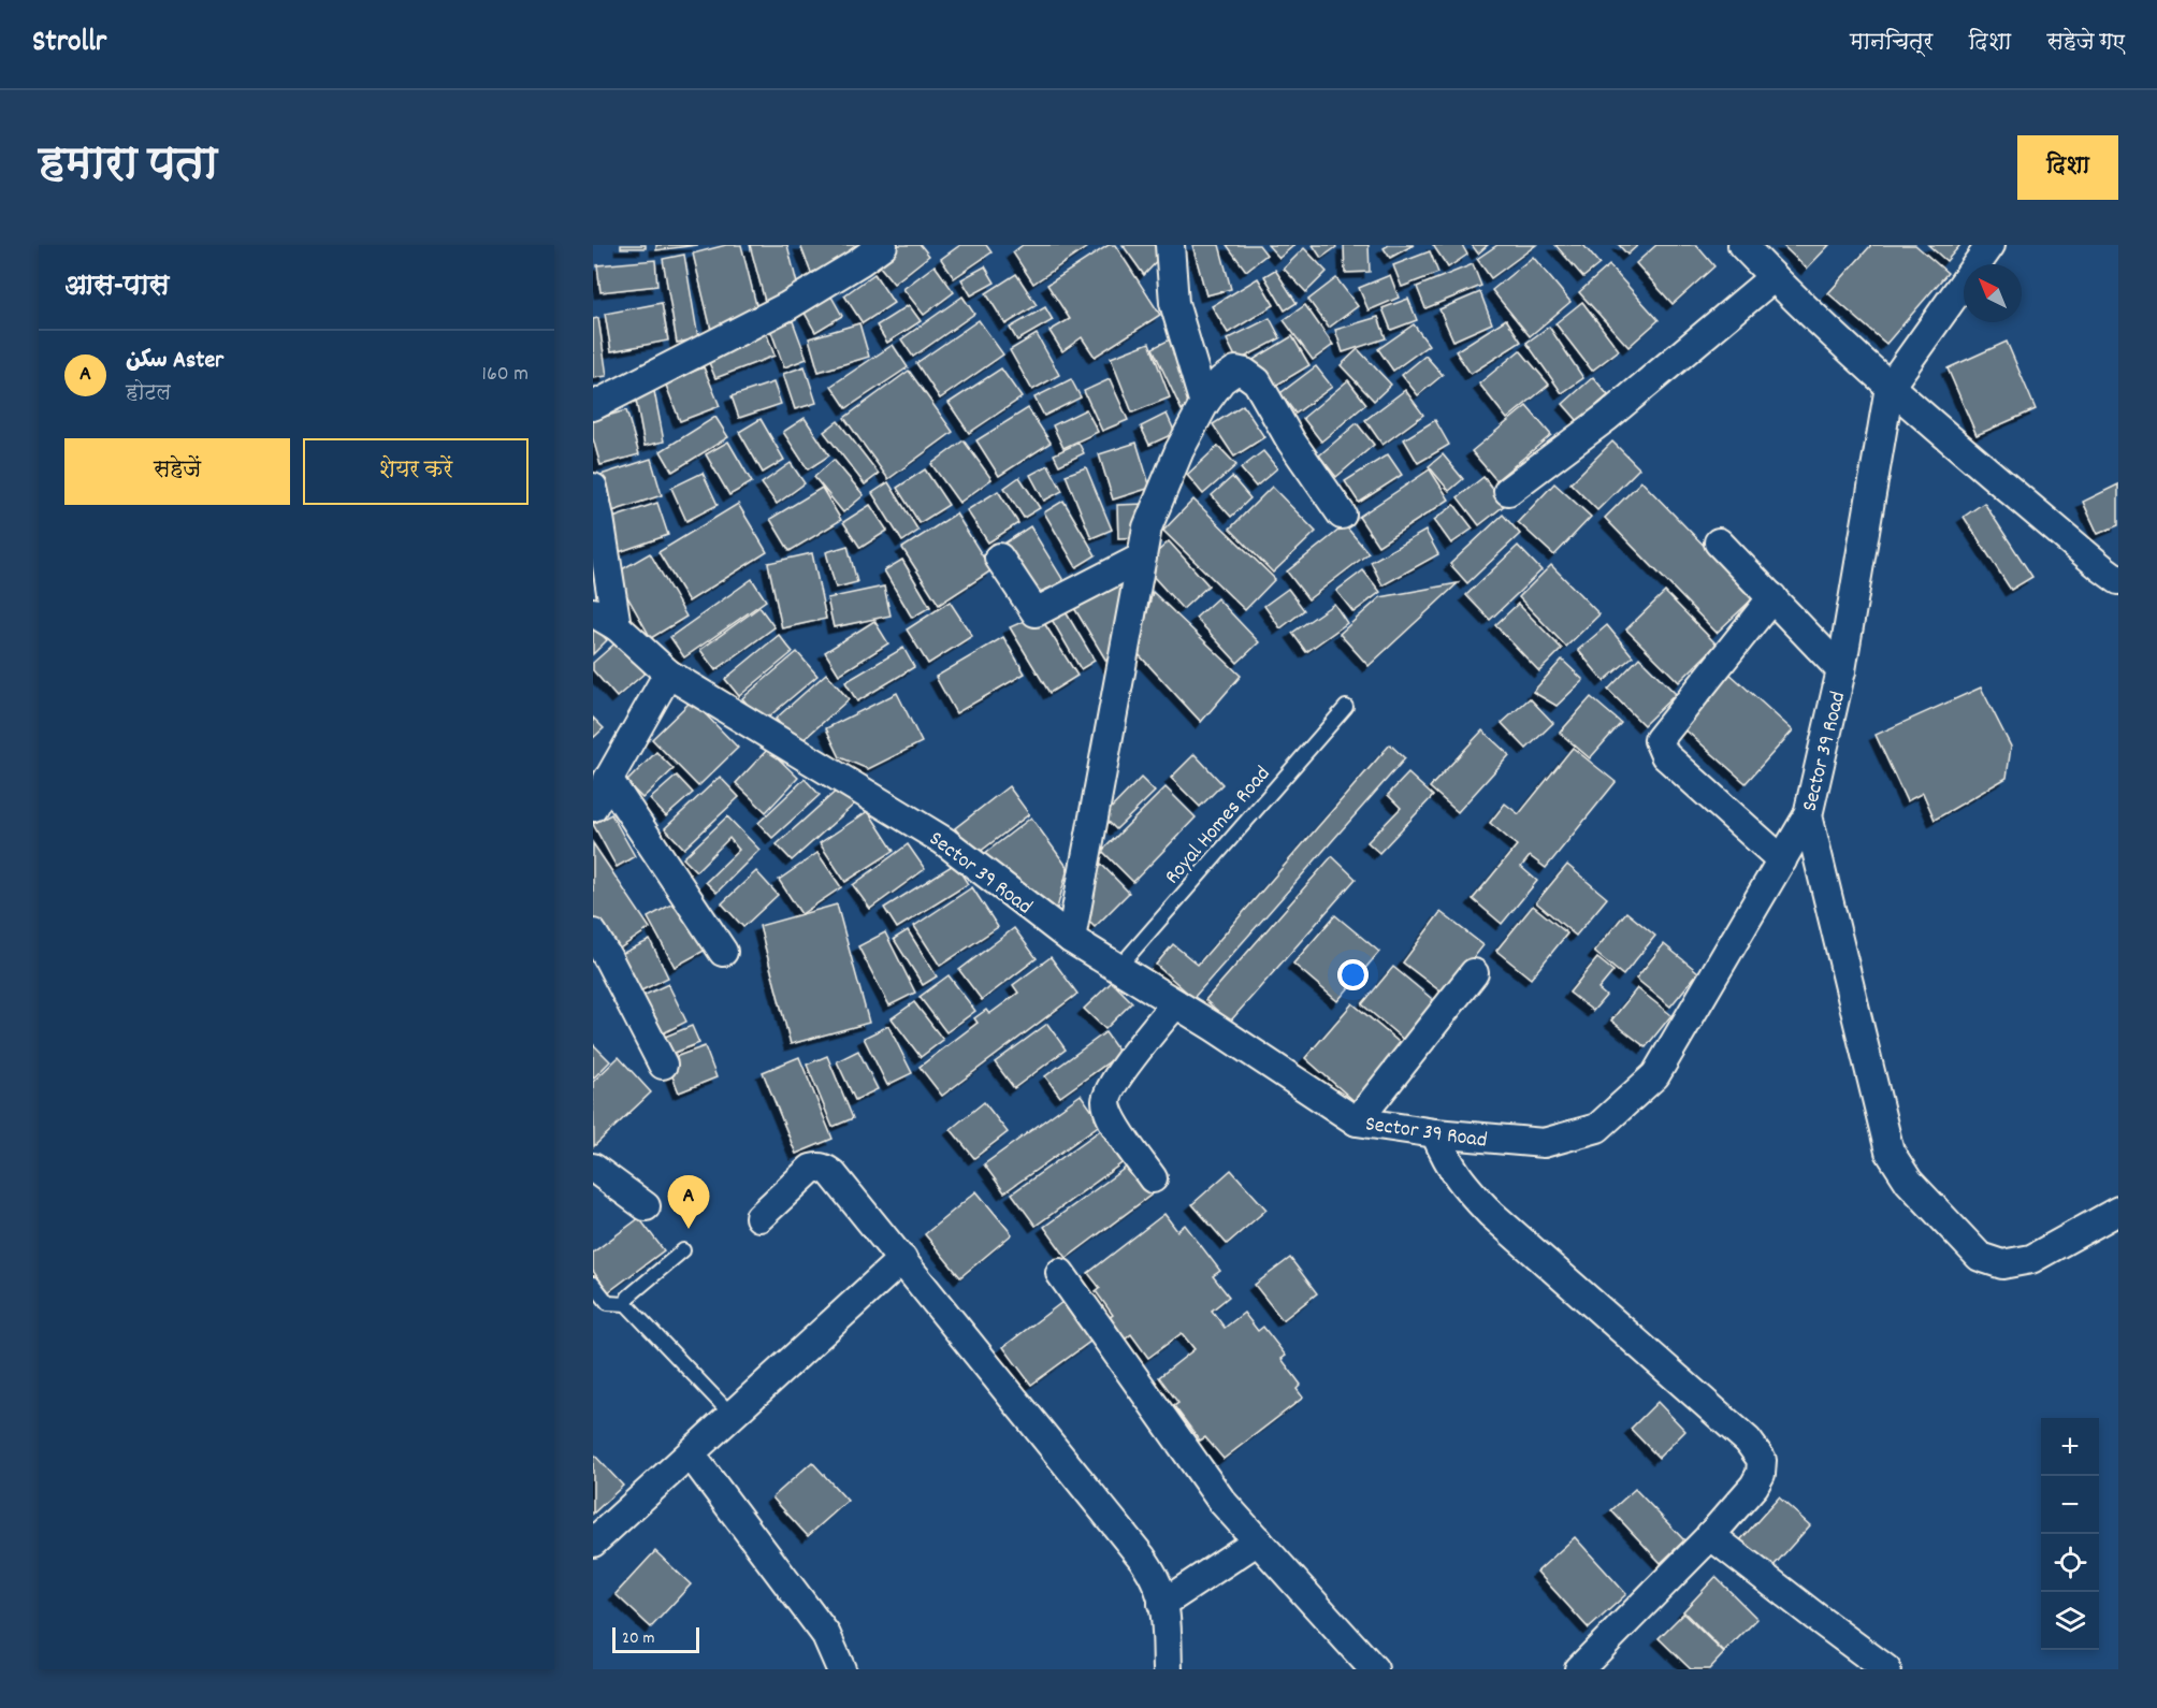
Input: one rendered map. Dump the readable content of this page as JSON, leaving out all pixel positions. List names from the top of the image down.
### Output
{
  "streets": {
    "street": ["Sector 39 Road"],
    "lane": ["Royal Homes Road"]
  },
  "crossings": [
    ["Sector 39 Road", "Royal Homes Road"]
  ],
  "scale_bar": "20 m",
  "north": "top left",
  "page": {
    "header": "Strollr",
    "nav": ["मानचित्र", "दिशा", "सहेजे गए"],
    "title": "हमारा पता",
    "buttons": [
      "दिशा",
      ["सहेजें", "शेयर करें"]
    ],
    "heading": "आस-पास",
    "list": [
      {
        "mark": "A",
        "name": "سكن Aster",
        "note": "होटल",
        "value": "160 m"
      }
    ],
    "pins": "A",
    "map_buttons": ["+", "−"],
    "scale": "20 m"
  }
}
